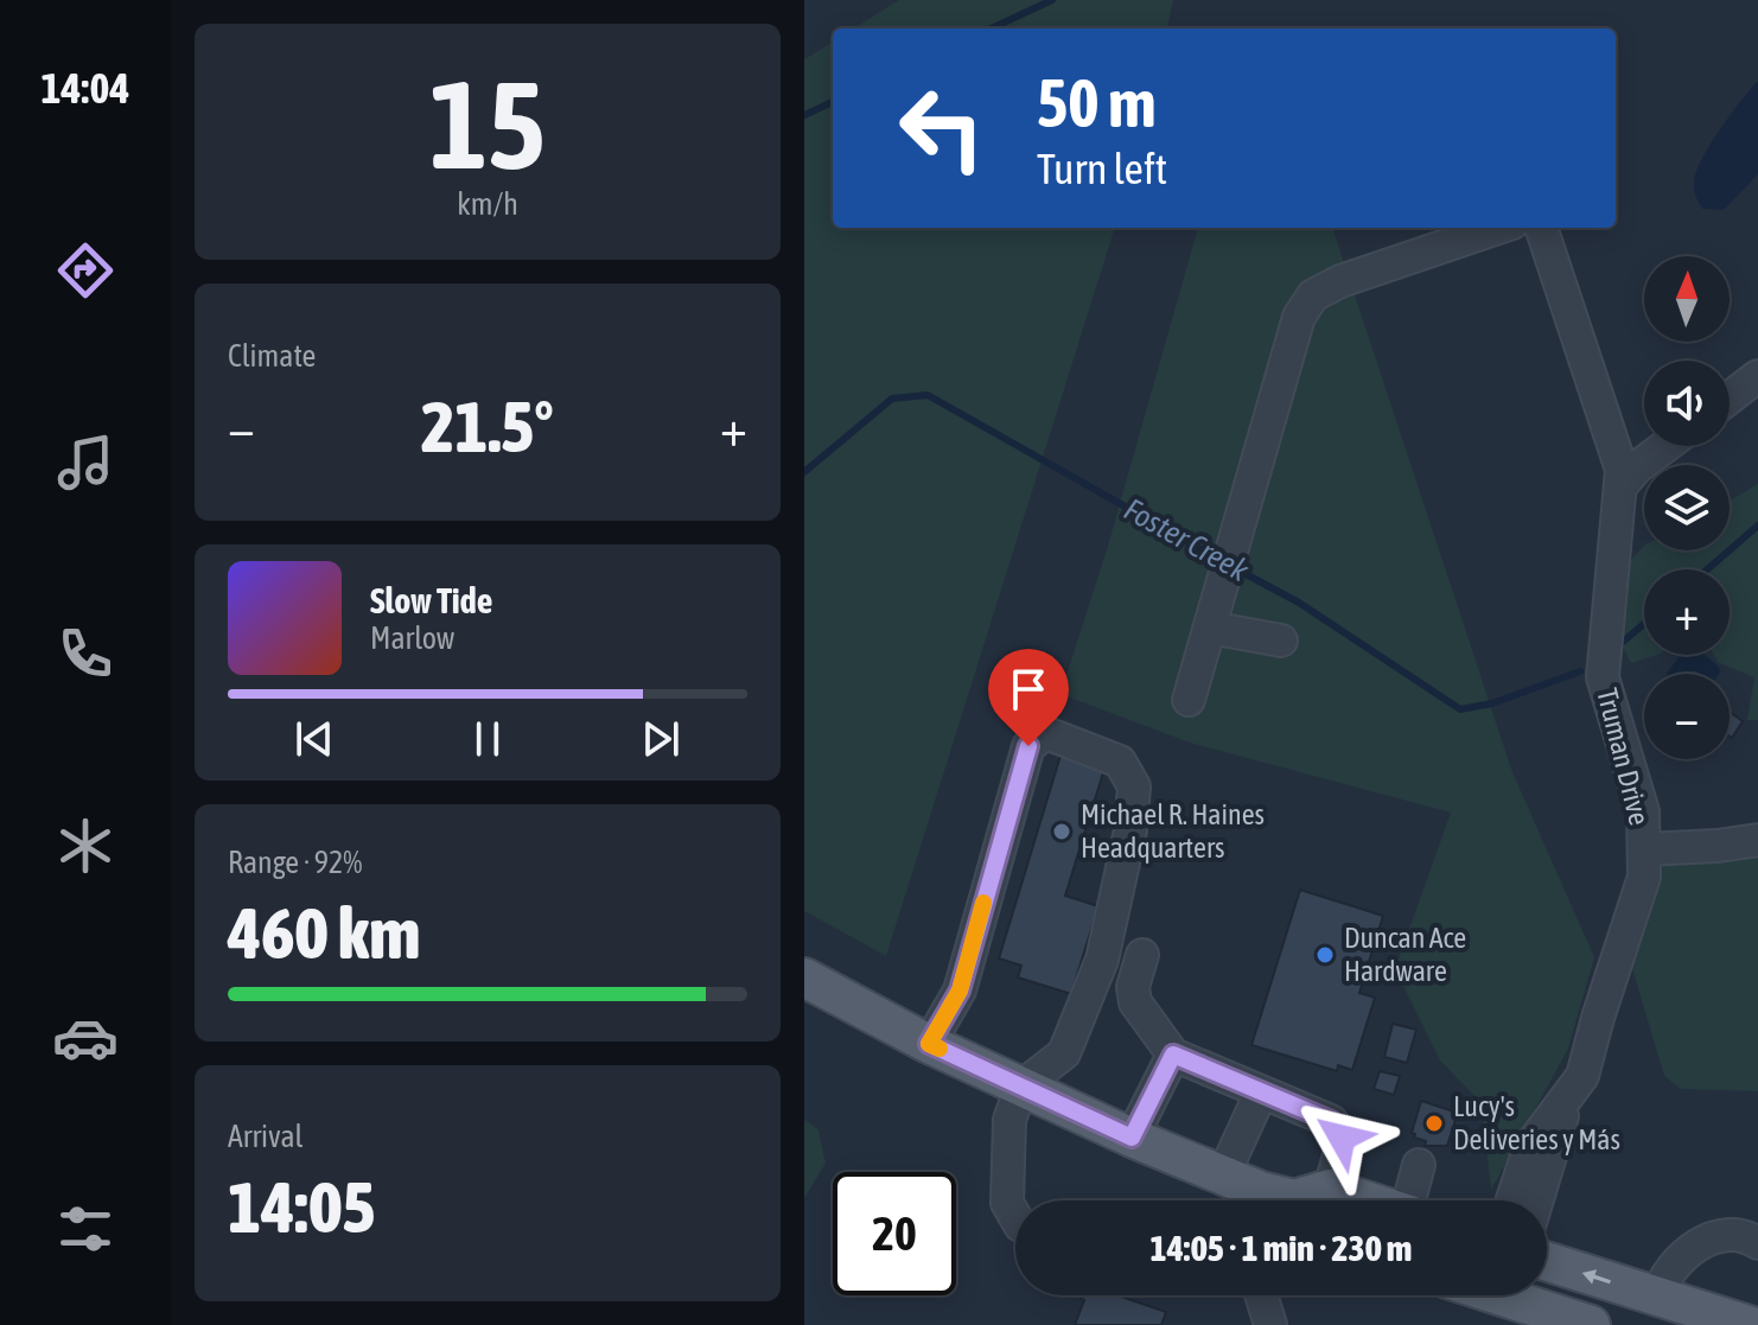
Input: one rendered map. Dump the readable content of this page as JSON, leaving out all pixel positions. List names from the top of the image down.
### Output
{
  "streets": {
    "street": ["Truman Drive"]
  },
  "water": ["Foster Creek"],
  "places": ["Michael R. Haines Headquarters", "Duncan Ace Hardware", "Lucy's Deliveries y Más"],
  "north": "top",
  "page": {
    "tabs": "14:04",
    "tile": [
      ["15", "km/h"],
      "Climate",
      ["Range · 92%", "460 km"],
      ["Arrival", "14:05"]
    ],
    "turn": ["50 m", "Turn left"],
    "map_buttons": ["+", "−"],
    "heat": ["−", "21.5°", "+"],
    "song": ["Slow Tide", "Marlow"],
    "limit": "20",
    "trip": "14:05 · 1 min · 230 m"
  }
}
